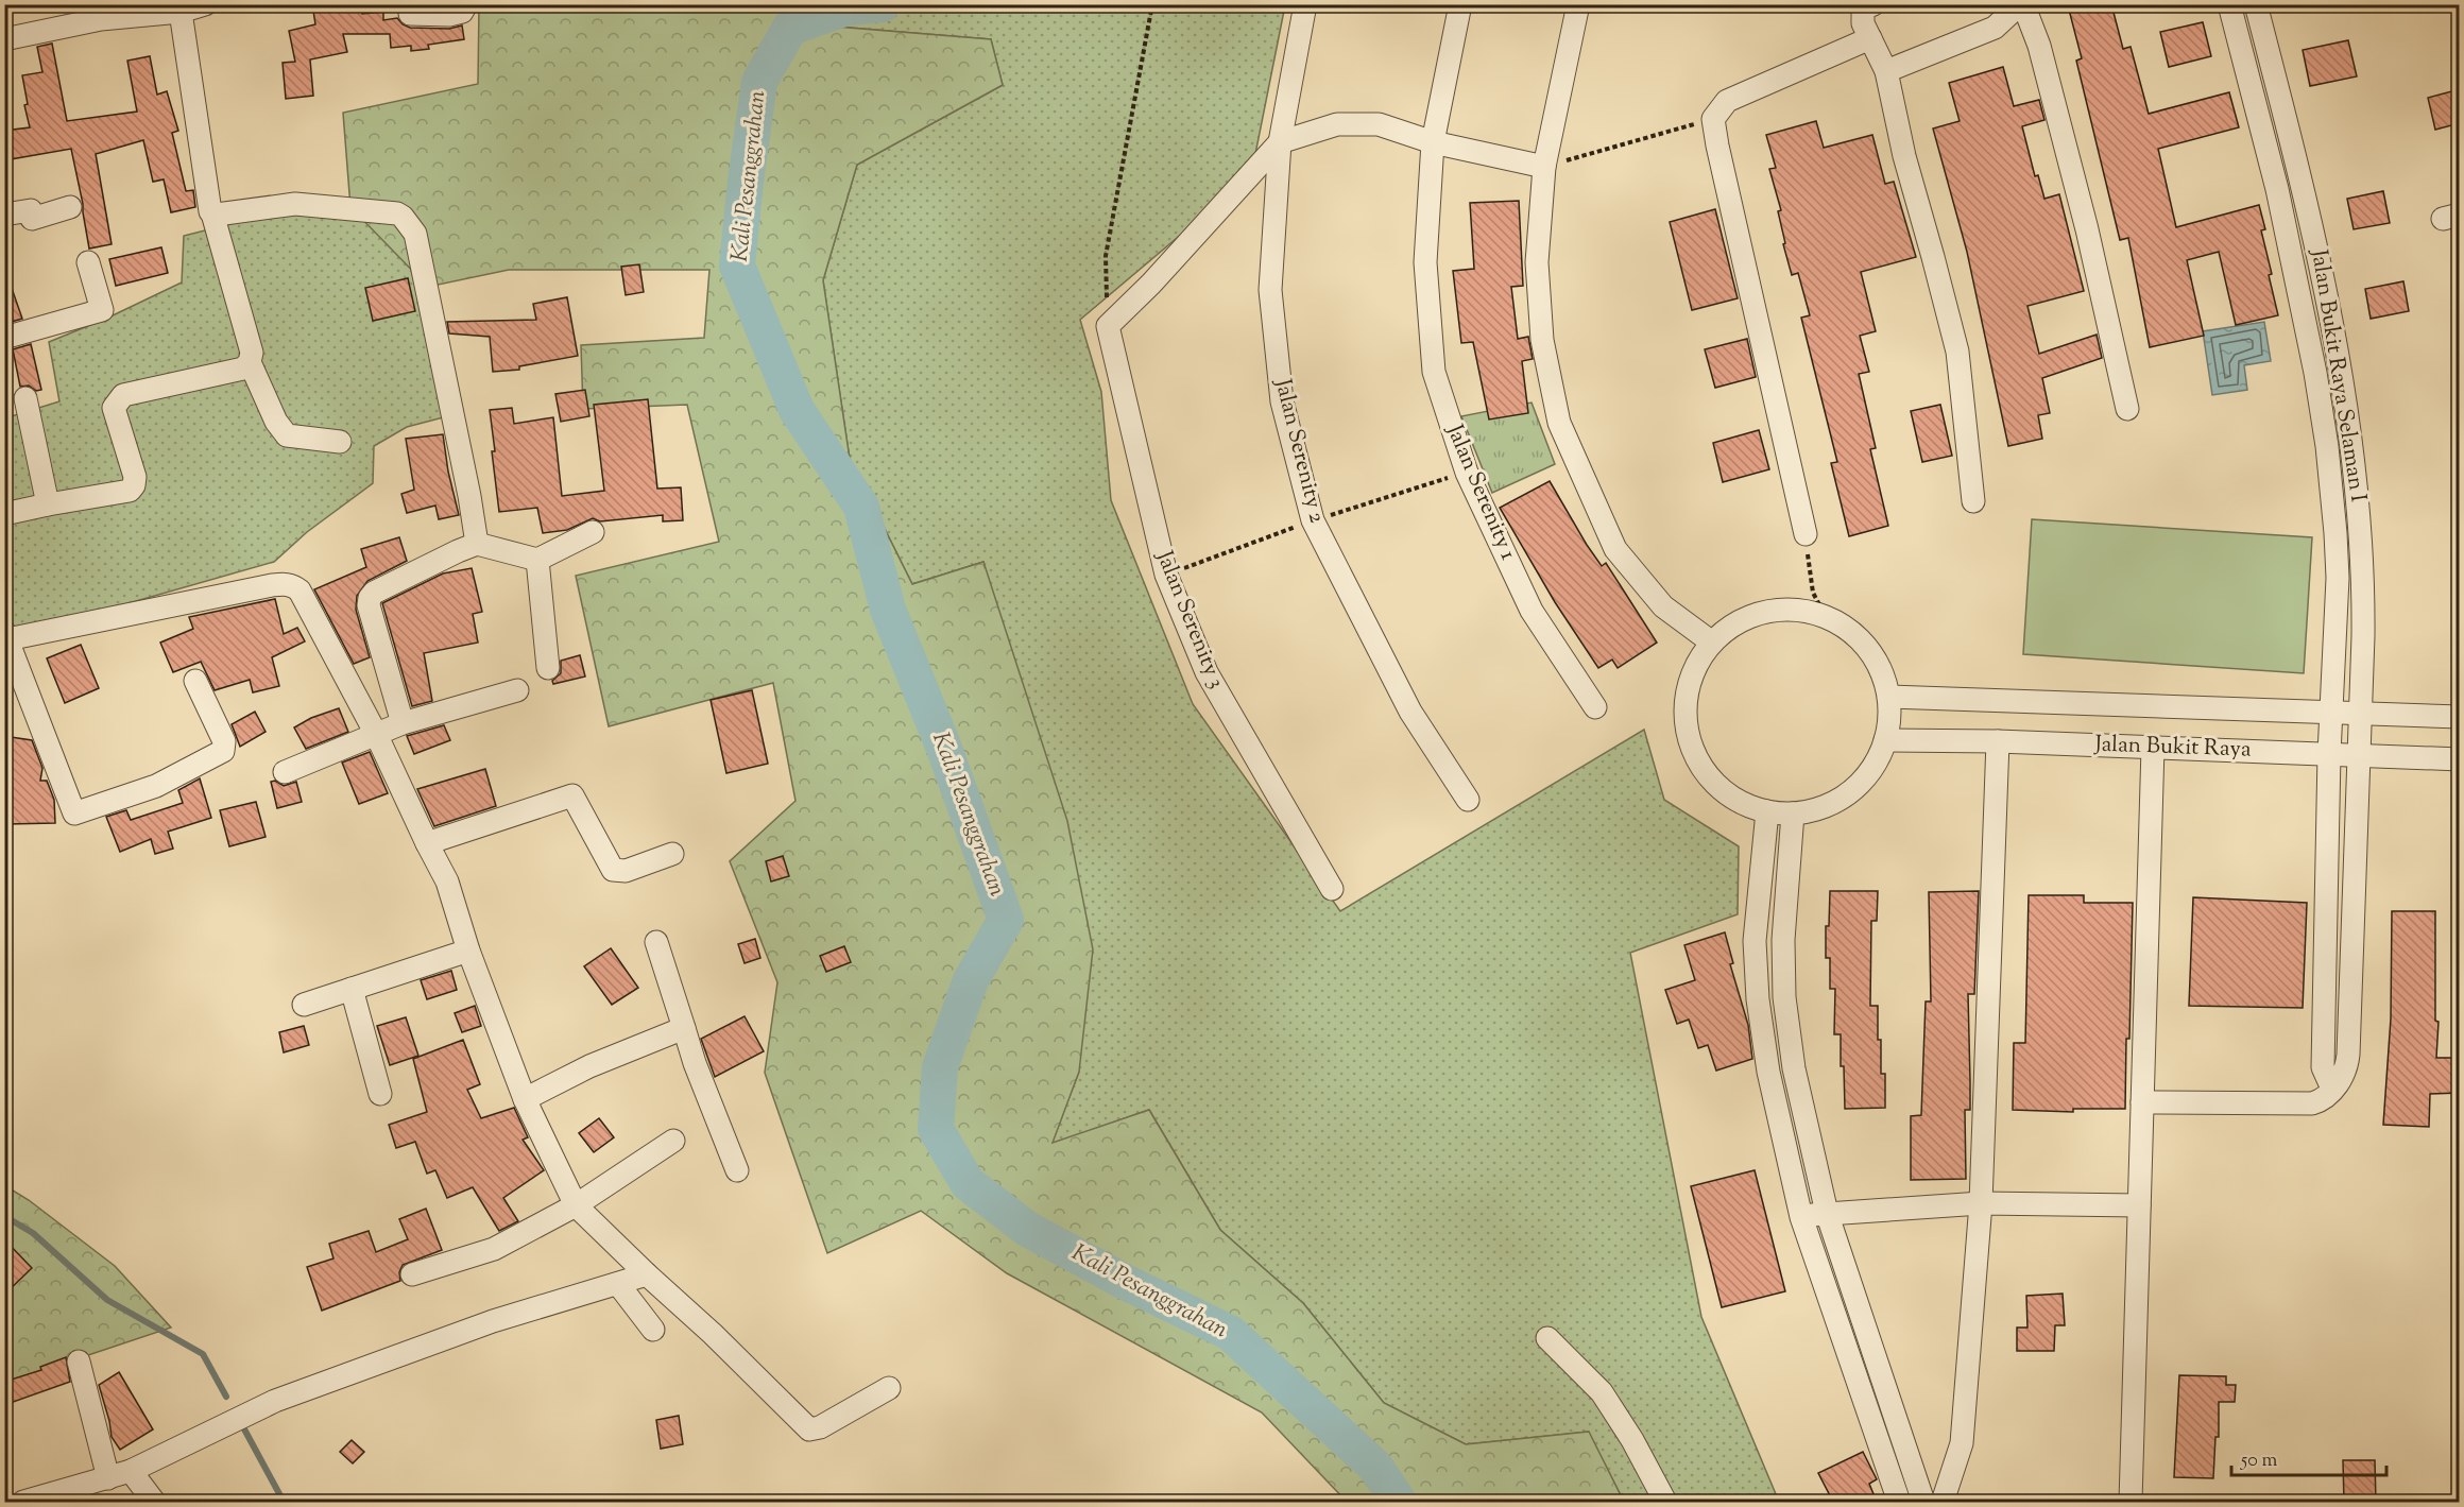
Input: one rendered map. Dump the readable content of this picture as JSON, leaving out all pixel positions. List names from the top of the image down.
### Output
{
  "streets": {
    "street": [
      "Jalan Bukit Raya Selaman I",
      "Jalan Serenity 2",
      "Jalan Serenity 1",
      "Jalan Serenity 3",
      "Jalan Bukit Raya"
    ]
  },
  "crossings": [
    ["Jalan Bukit Raya Selaman I", "Jalan Bukit Raya"]
  ],
  "water": ["Kali Pesanggrahan"],
  "scale_bar": "50 m"
}
